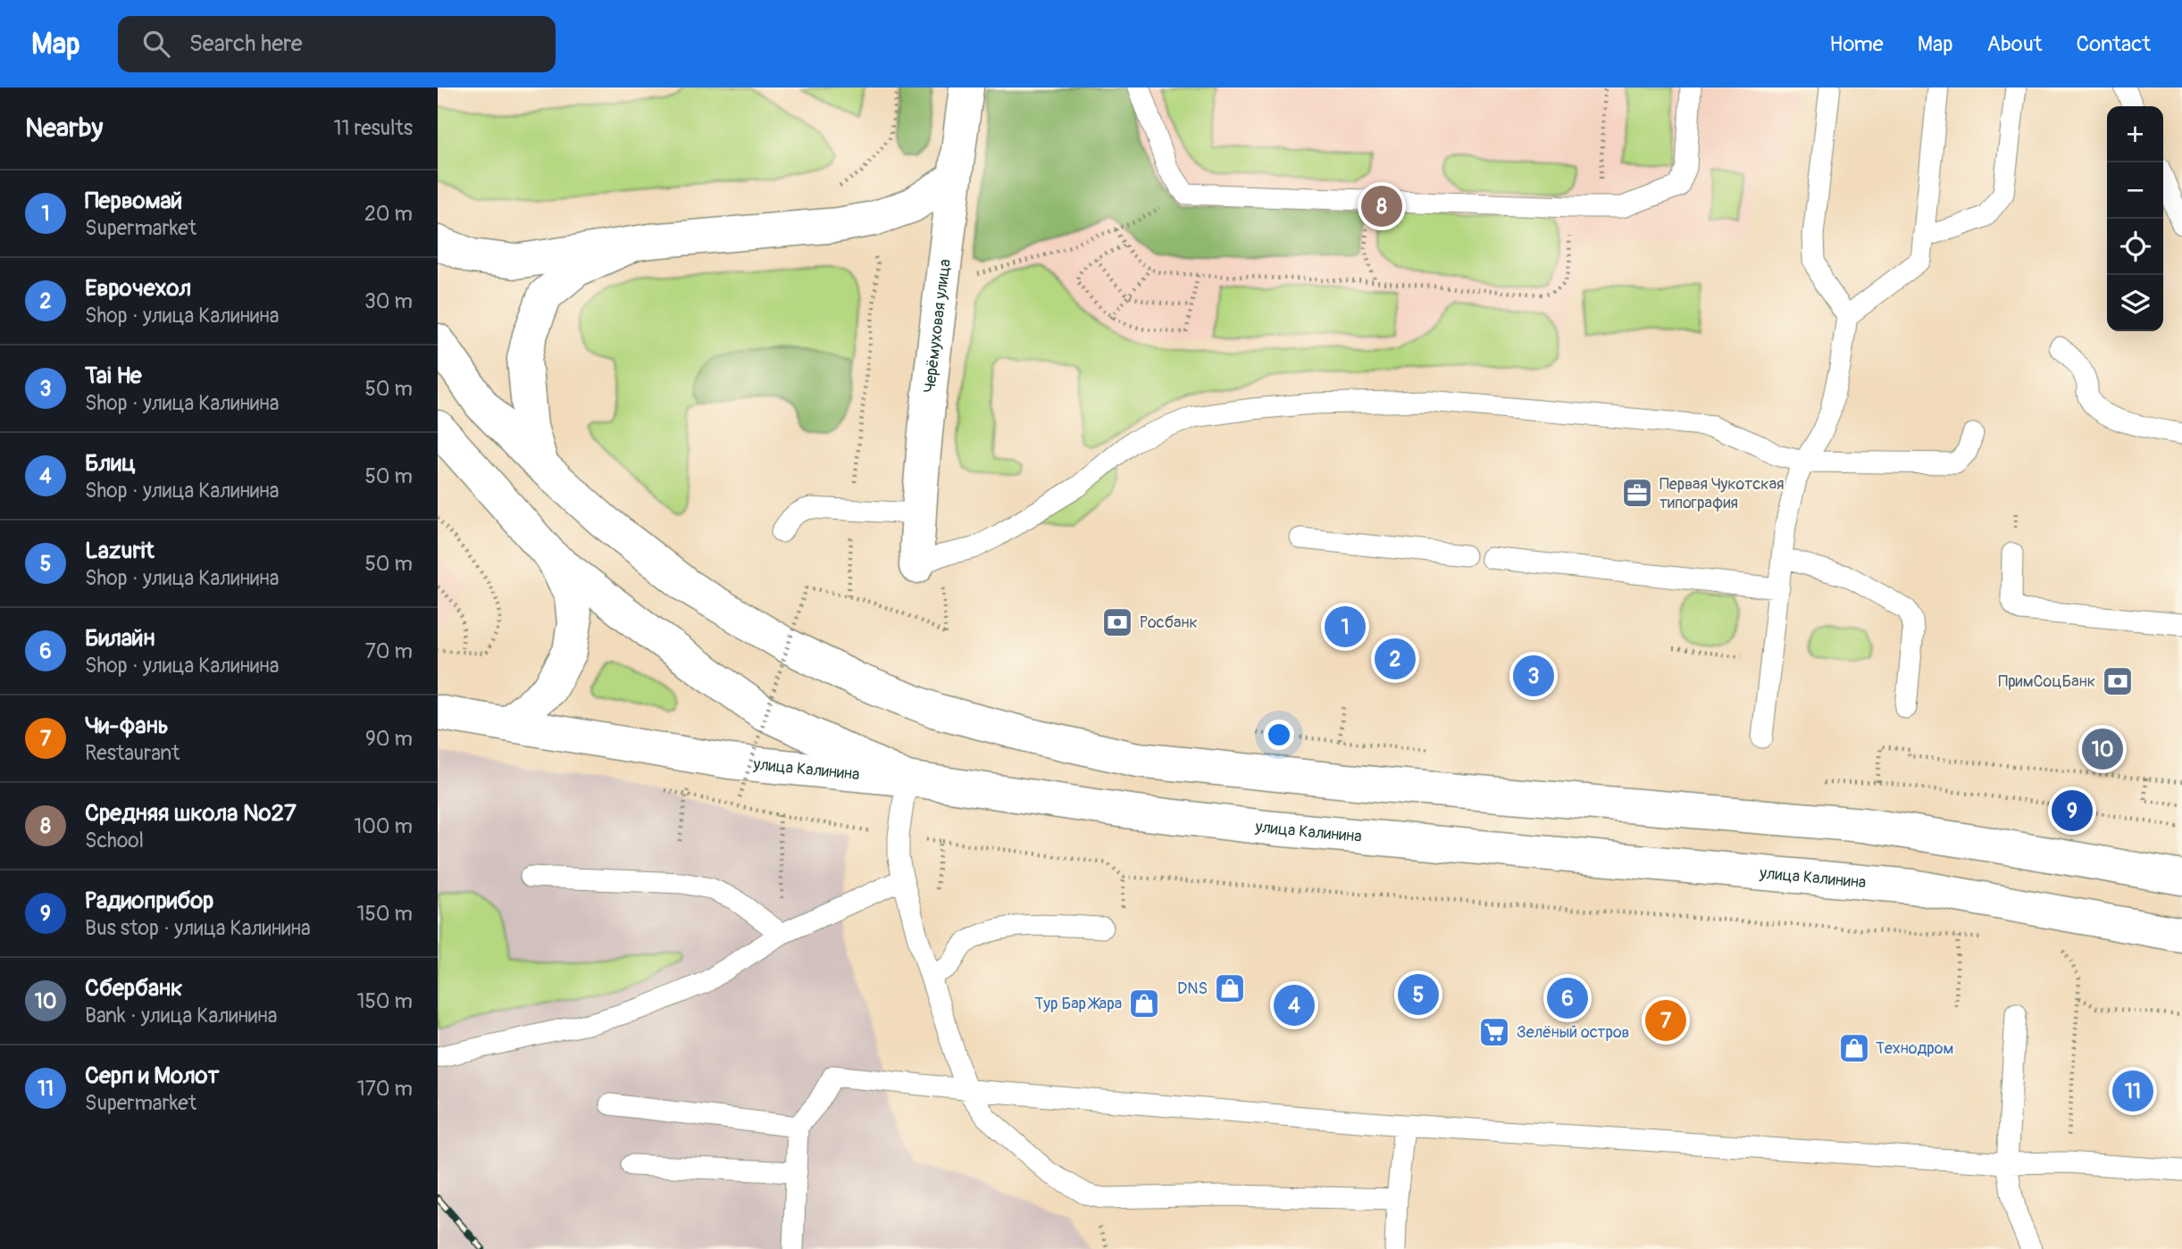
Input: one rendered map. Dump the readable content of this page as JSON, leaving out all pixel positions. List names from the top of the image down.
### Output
{
  "streets": {
    "main road": ["Черёмуховая улица", "улица Калинина"]
  },
  "places": {
    "office": ["Первая Чукотская типография"],
    "bank": ["Росбанк", "ПримСоцБанк"],
    "shop": ["DNS", "Тур Бар Жара", "Технодром"],
    "supermarket": ["Зелёный остров"]
  },
  "page": {
    "header": "Map",
    "search": "Search here",
    "nav": [
      "Home",
      "Map",
      "About",
      "Contact"
    ],
    "heading": ["Nearby", "11 results"],
    "map_buttons": ["+", "−"],
    "list": [
      {
        "mark": "1",
        "name": "Первомай",
        "note": "Supermarket",
        "value": "20 m"
      },
      {
        "mark": "2",
        "name": "Еврочехол",
        "note": "Shop · улица Калинина",
        "value": "30 m"
      },
      {
        "mark": "3",
        "name": "Tai He",
        "note": "Shop · улица Калинина",
        "value": "50 m"
      },
      {
        "mark": "4",
        "name": "Блиц",
        "note": "Shop · улица Калинина",
        "value": "50 m"
      },
      {
        "mark": "5",
        "name": "Lazurit",
        "note": "Shop · улица Калинина",
        "value": "50 m"
      },
      {
        "mark": "6",
        "name": "Билайн",
        "note": "Shop · улица Калинина",
        "value": "70 m"
      },
      {
        "mark": "7",
        "name": "Чи-фань",
        "note": "Restaurant",
        "value": "90 m"
      },
      {
        "mark": "8",
        "name": "Средняя школа №27",
        "note": "School",
        "value": "100 m"
      },
      {
        "mark": "9",
        "name": "Радиоприбор",
        "note": "Bus stop · улица Калинина",
        "value": "150 m"
      },
      {
        "mark": "10",
        "name": "Сбербанк",
        "note": "Bank · улица Калинина",
        "value": "150 m"
      },
      {
        "mark": "11",
        "name": "Серп и Молот",
        "note": "Supermarket",
        "value": "170 m"
      }
    ],
    "pins": [
      "8",
      "1",
      "2",
      "3",
      "10",
      "9",
      "5",
      "6",
      "4",
      "7",
      "11"
    ]
  }
}
